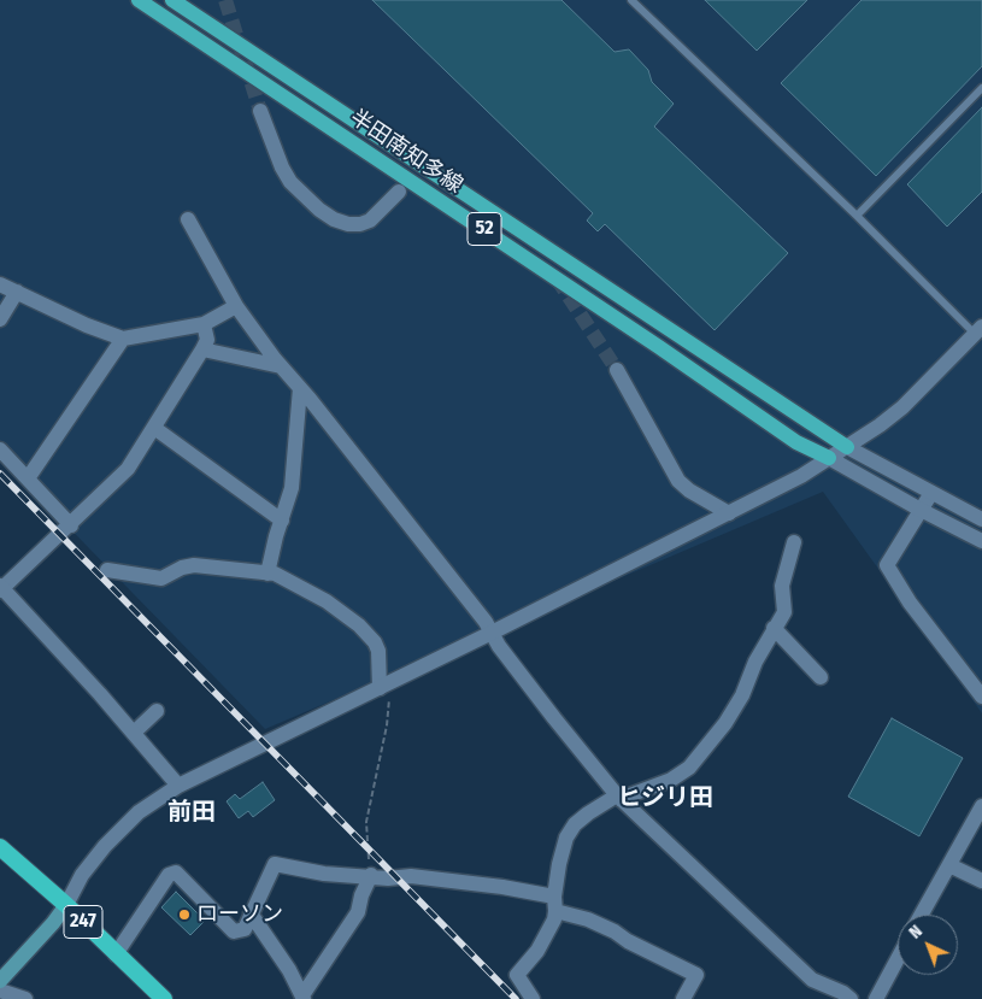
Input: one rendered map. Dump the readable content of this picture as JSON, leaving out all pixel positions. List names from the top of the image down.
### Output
{
  "streets": {
    "highway": ["247"],
    "main road": ["半田南知多線", "52"]
  },
  "districts": ["ヒジリ田", "前田"],
  "places": ["ローソン"],
  "north": "top left"
}
